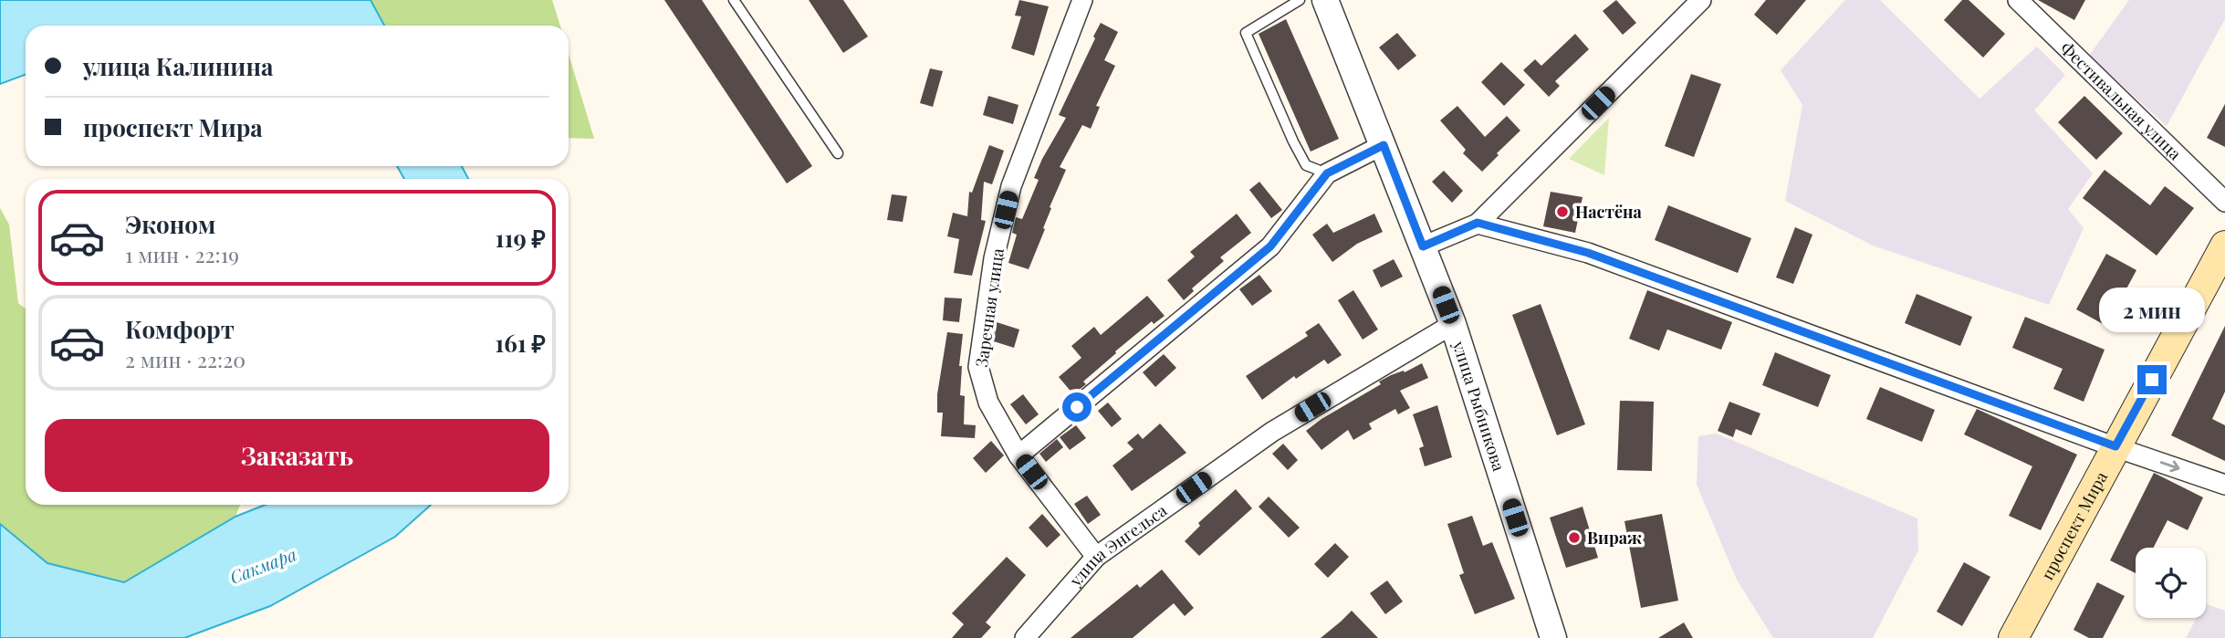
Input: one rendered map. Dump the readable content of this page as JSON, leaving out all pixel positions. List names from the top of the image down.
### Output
{
  "streets": {
    "main road": ["проспект Мира"],
    "street": [
      "Фестивальная улица",
      "Заречная улица",
      "улица Рыбникова",
      "улица Энгельса"
    ]
  },
  "crossings": [
    ["Заречная улица", "улица Энгельса"],
    ["улица Рыбникова", "улица Энгельса"]
  ],
  "water": ["Сакмара"],
  "places": ["Настёна", "Вираж"],
  "page": {
    "banner": ["улица Калинина", "проспект Мира"],
    "list": [
      {
        "name": "Эконом",
        "note": "1 мин · 22:19",
        "value": "119 ₽"
      },
      {
        "name": "Комфорт",
        "note": "2 мин · 22:20",
        "value": "161 ₽"
      }
    ],
    "bubble": "2 мин",
    "buttons": "Заказать"
  }
}
